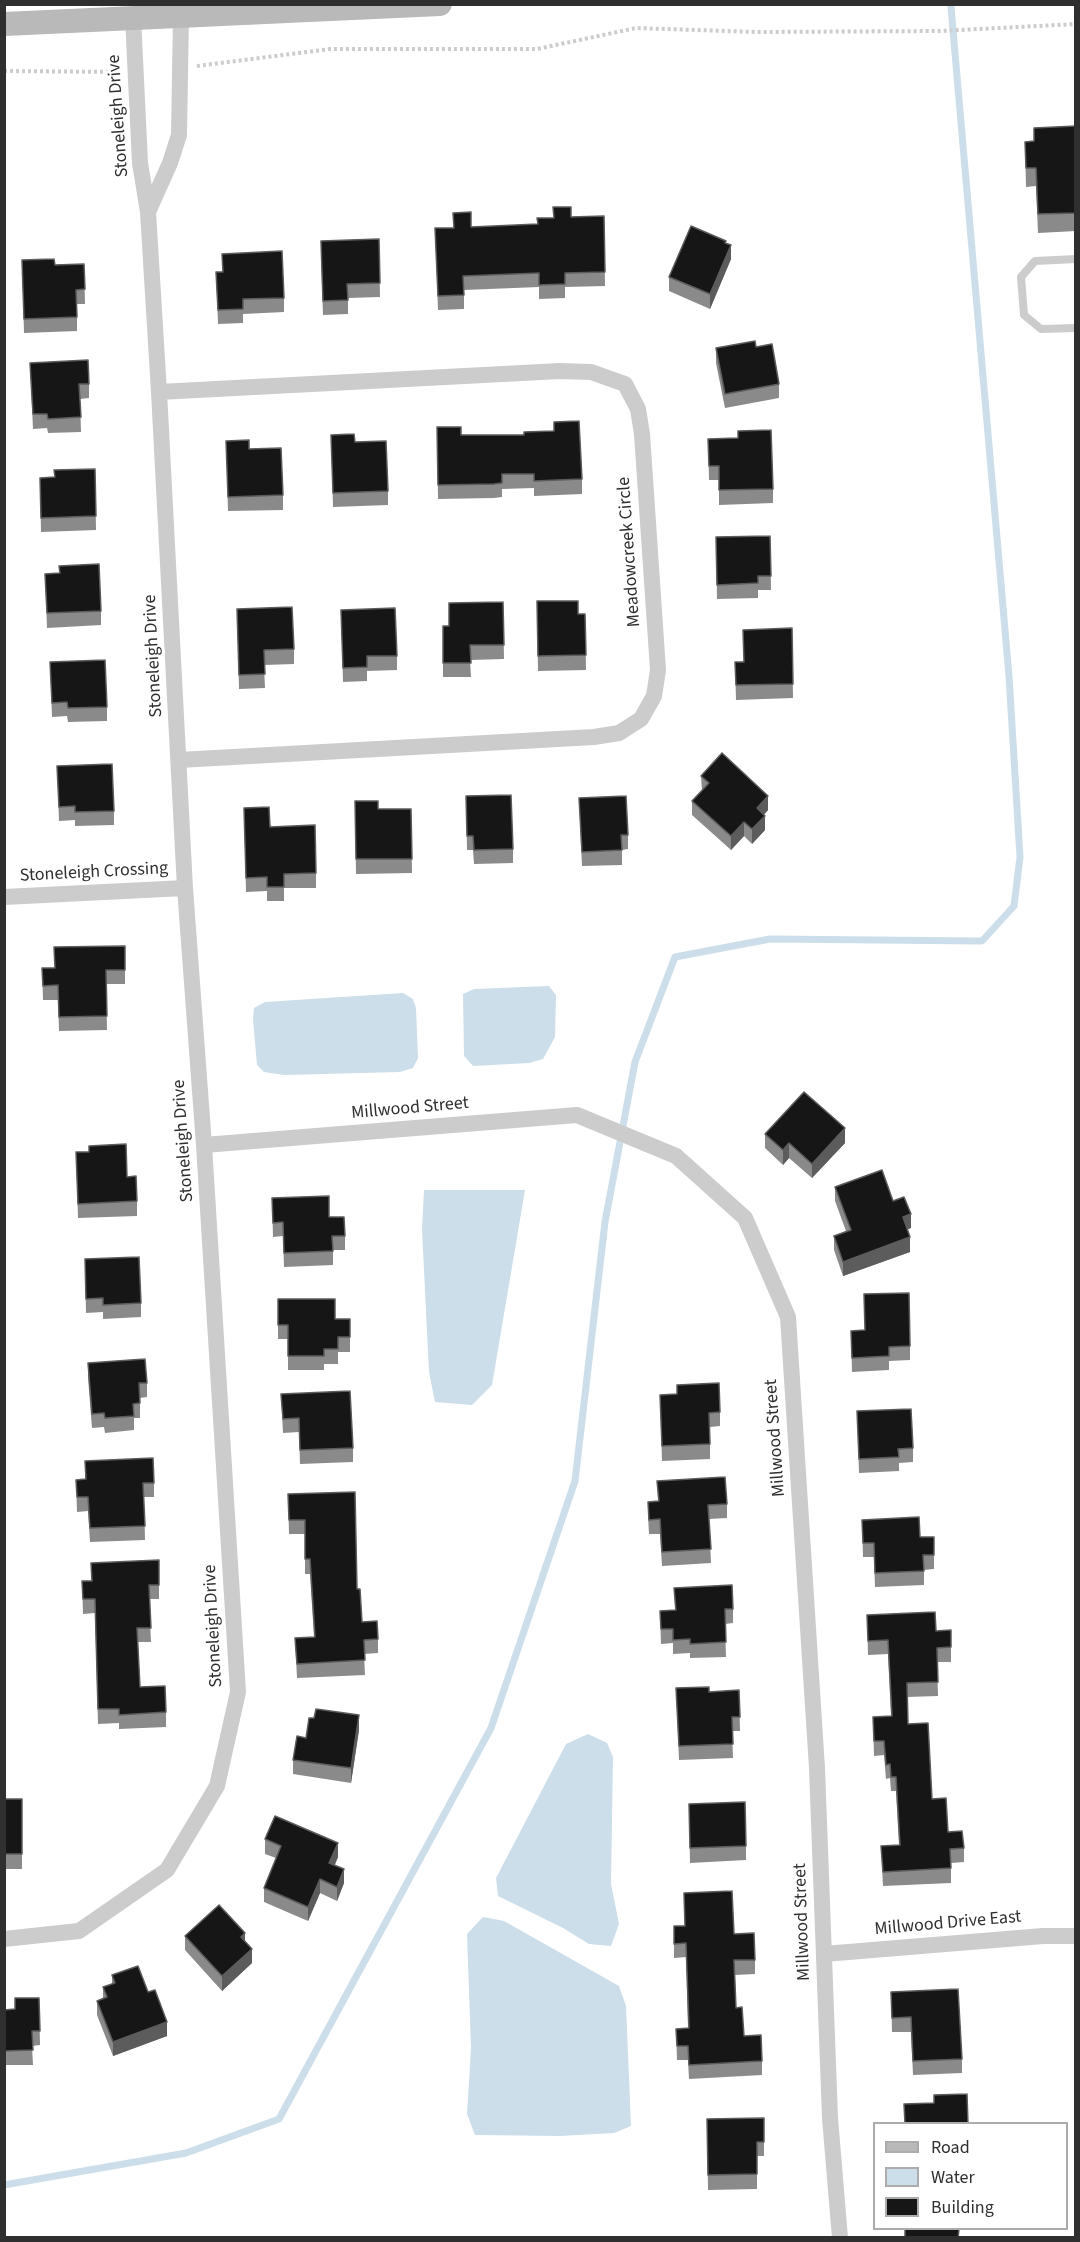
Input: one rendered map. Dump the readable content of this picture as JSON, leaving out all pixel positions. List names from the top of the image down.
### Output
{
  "streets": {
    "street": [
      "Stoneleigh Drive",
      "Meadowcreek Circle",
      "Stoneleigh Crossing",
      "Millwood Street",
      "Millwood Drive East"
    ]
  },
  "crossings": [
    ["Stoneleigh Drive", "Meadowcreek Circle"],
    ["Stoneleigh Drive", "Stoneleigh Crossing"],
    ["Stoneleigh Drive", "Millwood Street"],
    ["Millwood Street", "Millwood Drive East"]
  ],
  "legend": ["Road", "Water", "Building"]
}
